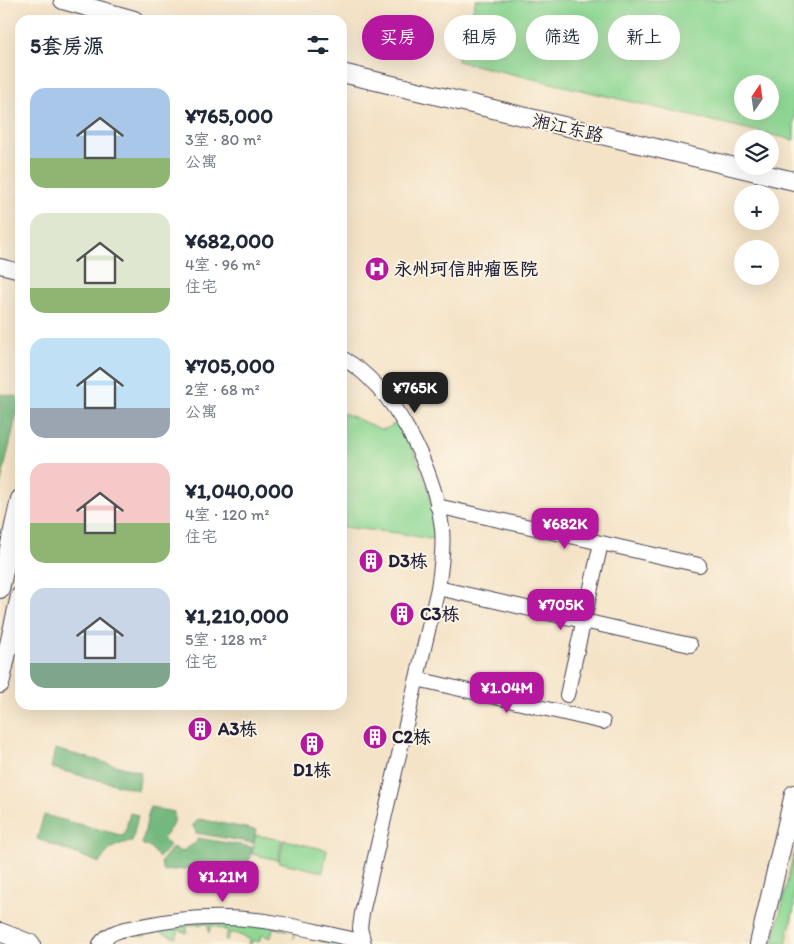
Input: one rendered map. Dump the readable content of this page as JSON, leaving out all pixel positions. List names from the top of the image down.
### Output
{
  "streets": {
    "main road": ["湘江东路"]
  },
  "places": {
    "hospital": ["永州珂信肿瘤医院"],
    "building": [
      "D3栋",
      "C3栋",
      "A3栋",
      "C2栋",
      "D1栋"
    ]
  },
  "north": "top",
  "page": {
    "chip": [
      "买房",
      "租房",
      "筛选",
      "新上"
    ],
    "heading": "5套房源",
    "map_buttons": ["+", "−"],
    "list": [
      {
        "name": "¥765,000",
        "note": "3室 · 80 m² · 公寓"
      },
      {
        "name": "¥682,000",
        "note": "4室 · 96 m² · 住宅"
      },
      {
        "name": "¥705,000",
        "note": "2室 · 68 m² · 公寓"
      },
      {
        "name": "¥1,040,000",
        "note": "4室 · 120 m² · 住宅"
      },
      {
        "name": "¥1,210,000",
        "note": "5室 · 128 m² · 住宅"
      }
    ],
    "price": [
      "¥765K",
      "¥682K",
      "¥705K",
      "¥1.04M",
      "¥1.21M"
    ]
  }
}
